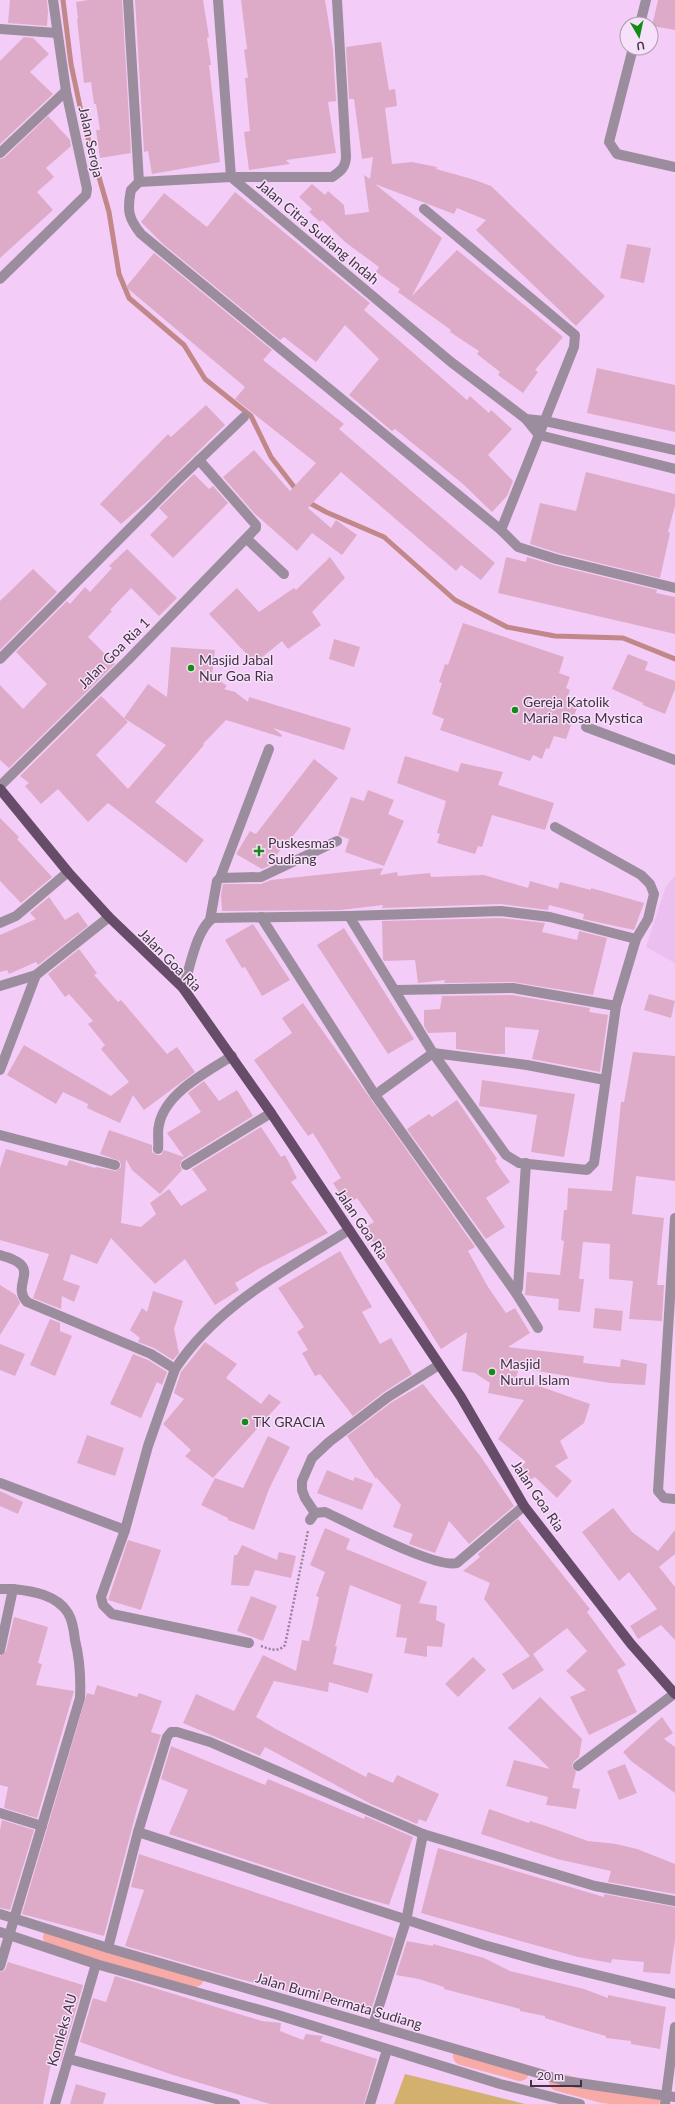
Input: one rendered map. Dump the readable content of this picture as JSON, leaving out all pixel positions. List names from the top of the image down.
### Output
{
  "streets": {
    "main road": ["Jalan Goa Ria"],
    "street": [
      "Jalan Seroja",
      "Jalan Citra Sudiang Indah",
      "Jalan Goa Ria 1",
      "Jalan Bumi Permata Sudiang",
      "Komleks AU"
    ]
  },
  "places": {
    "other": [
      "Masjid Jabal Nur Goa Ria",
      "Gereja Katolik Maria Rosa Mystica",
      "Masjid Nurul Islam",
      "TK GRACIA"
    ],
    "health": ["Puskesmas Sudiang"]
  },
  "scale_bar": "20 m",
  "north": "bottom"
}
